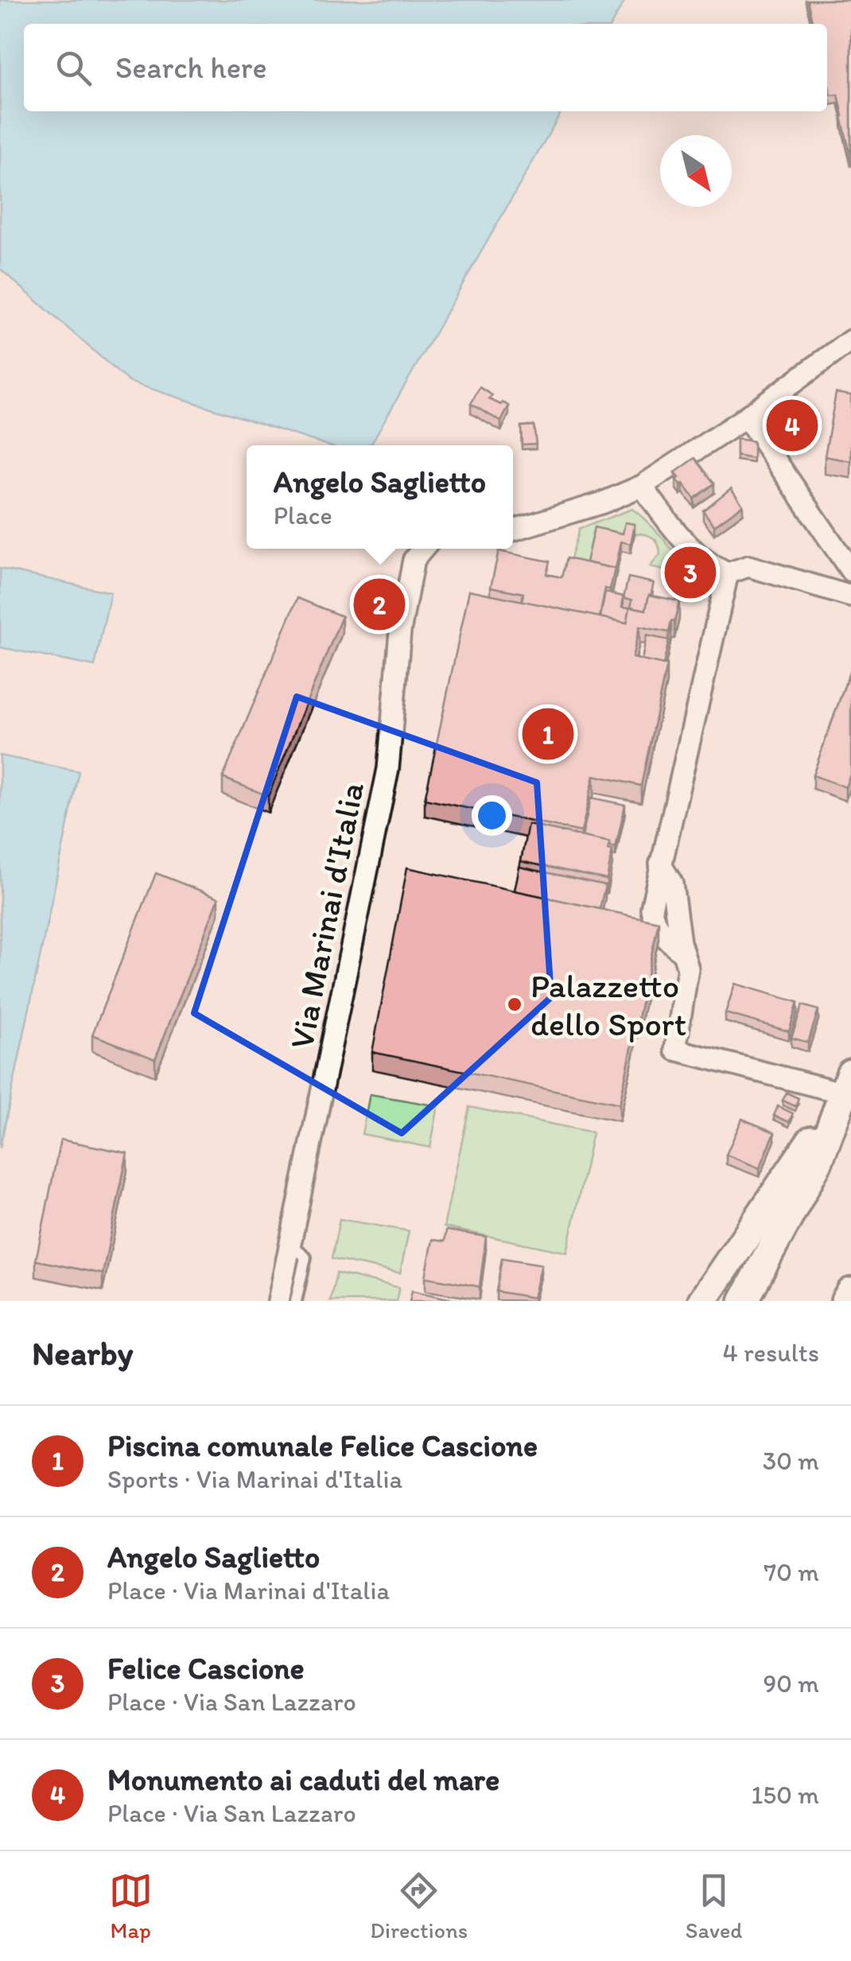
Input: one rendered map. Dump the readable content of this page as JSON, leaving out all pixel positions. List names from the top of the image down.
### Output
{
  "streets": {
    "street": ["Via Marinai d'Italia"]
  },
  "places": ["Palazzetto dello Sport"],
  "north": "bottom right",
  "page": {
    "search": "Search here",
    "pins": [
      "4",
      "3",
      "2",
      "1"
    ],
    "popup": ["Angelo Saglietto", "Place"],
    "heading": ["Nearby", "4 results"],
    "list": [
      {
        "mark": "1",
        "name": "Piscina comunale Felice Cascione",
        "note": "Sports · Via Marinai d'Italia",
        "value": "30 m"
      },
      {
        "mark": "2",
        "name": "Angelo Saglietto",
        "note": "Place · Via Marinai d'Italia",
        "value": "70 m"
      },
      {
        "mark": "3",
        "name": "Felice Cascione",
        "note": "Place · Via San Lazzaro",
        "value": "90 m"
      },
      {
        "mark": "4",
        "name": "Monumento ai caduti del mare",
        "note": "Place · Via San Lazzaro",
        "value": "150 m"
      }
    ],
    "nav": ["Map", "Directions", "Saved"]
  }
}
